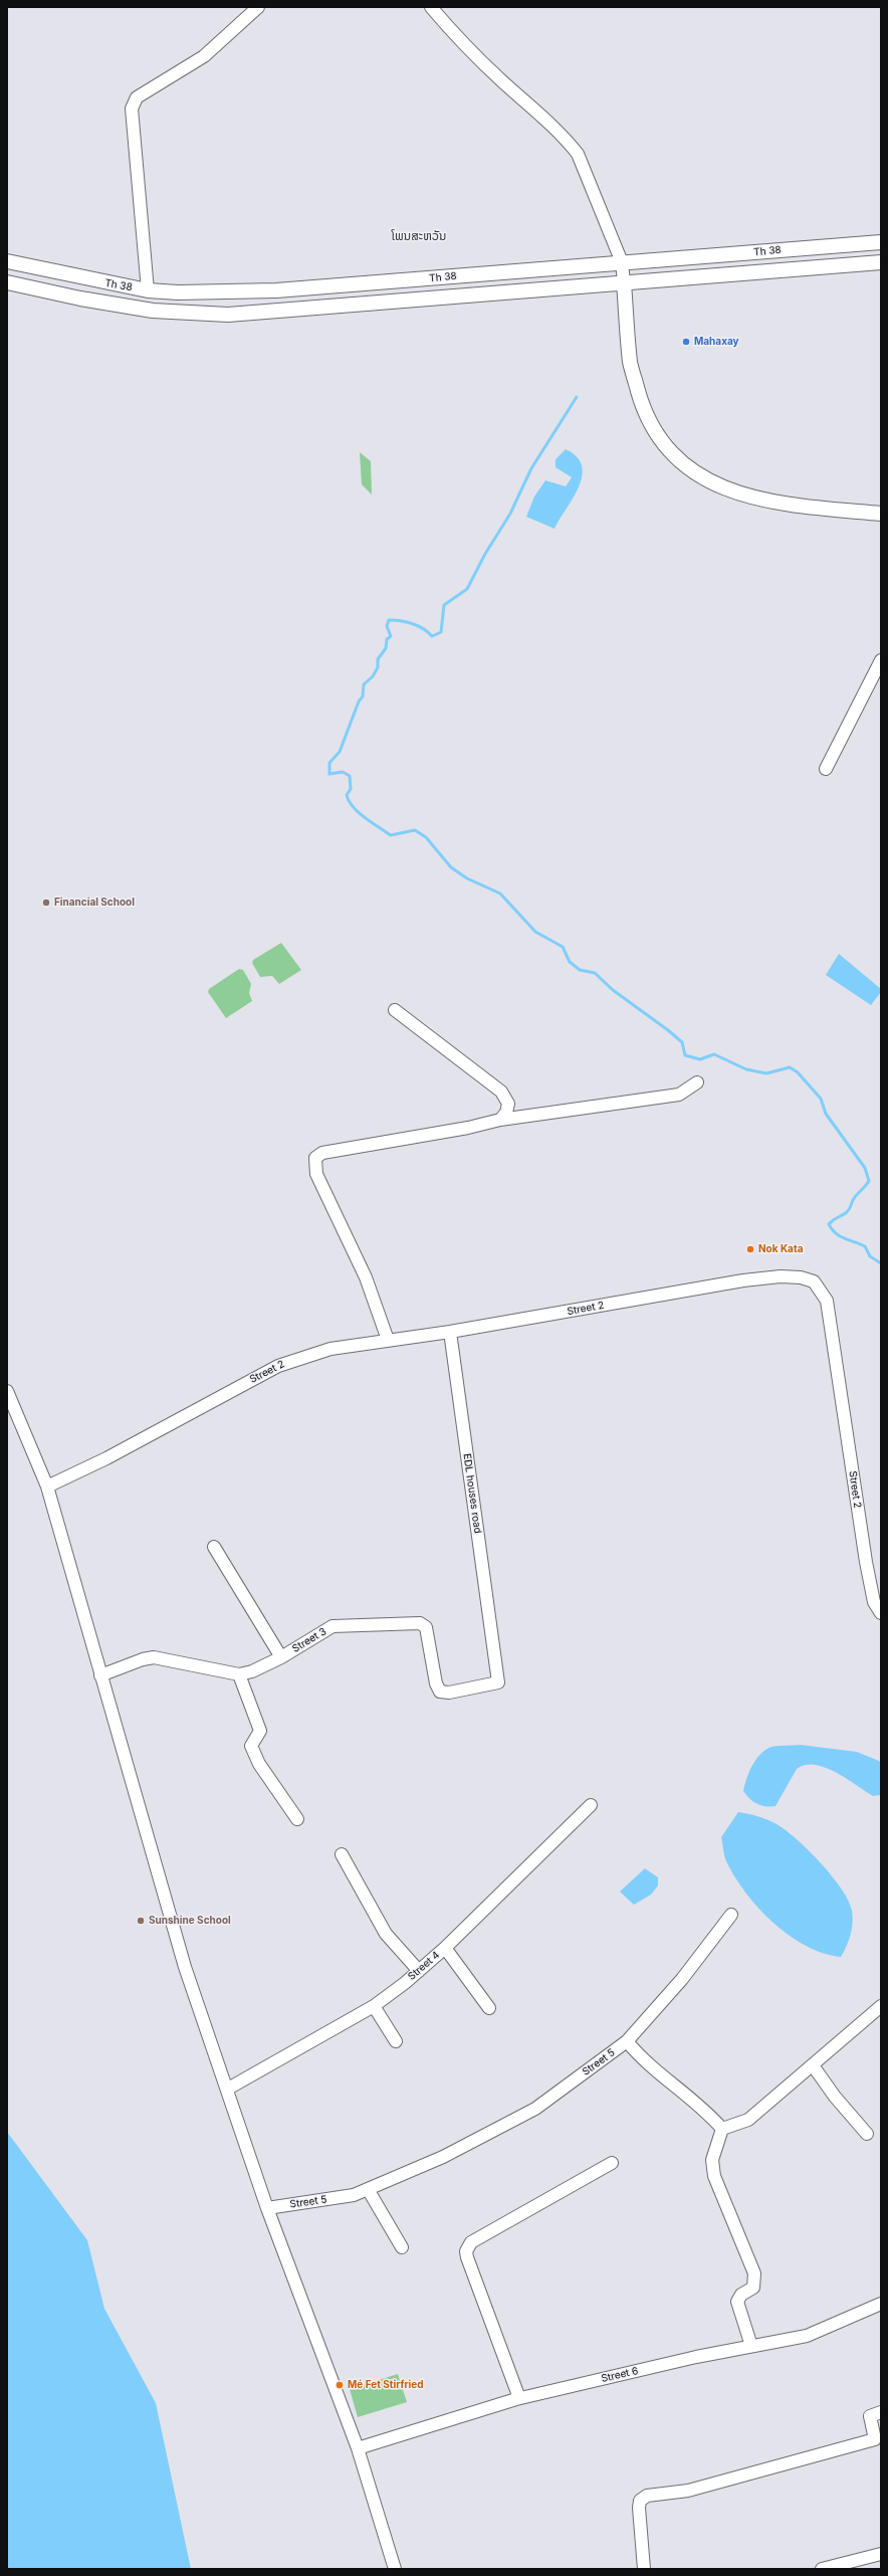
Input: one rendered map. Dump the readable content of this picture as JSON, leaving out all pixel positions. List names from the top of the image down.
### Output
{
  "streets": {
    "street": [
      "Th 38",
      "Street 2",
      "EDL houses road",
      "Street 3",
      "Street 4",
      "Street 5",
      "Street 6"
    ]
  },
  "crossings": [
    ["Street 2", "EDL houses road"],
    ["EDL houses road", "Street 3"]
  ],
  "districts": ["ໂພນສະຫວັນ"],
  "places": [
    "Mahaxay",
    "Financial School",
    "Nok Kata",
    "Sunshine School",
    "Mé Fet Stirfried"
  ]
}
